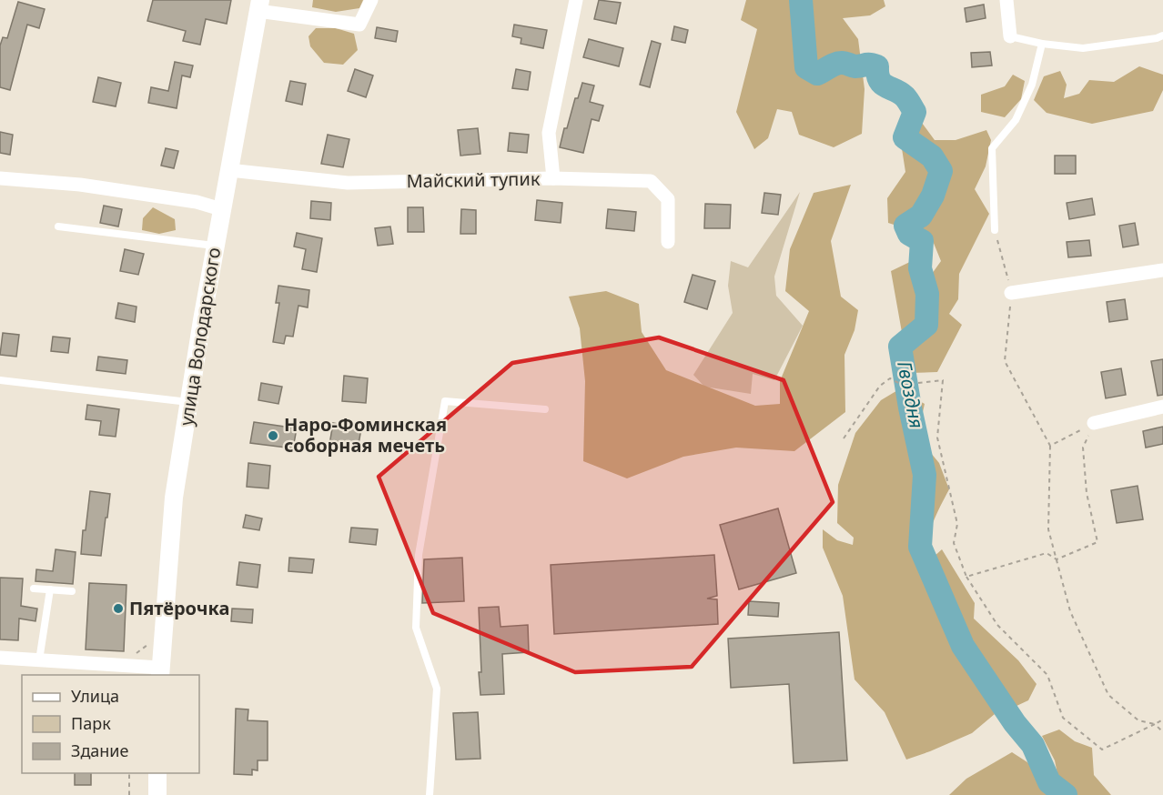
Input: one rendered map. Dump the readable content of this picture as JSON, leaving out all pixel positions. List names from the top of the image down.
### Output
{
  "streets": {
    "main road": ["улица Володарского"],
    "street": ["Майский тупик"]
  },
  "crossings": [
    ["Майский тупик", "улица Володарского"]
  ],
  "water": ["Гвоздня"],
  "places": ["Наро-Фоминская соборная мечеть", "Пятёрочка"],
  "legend": ["Улица", "Парк", "Здание"]
}
